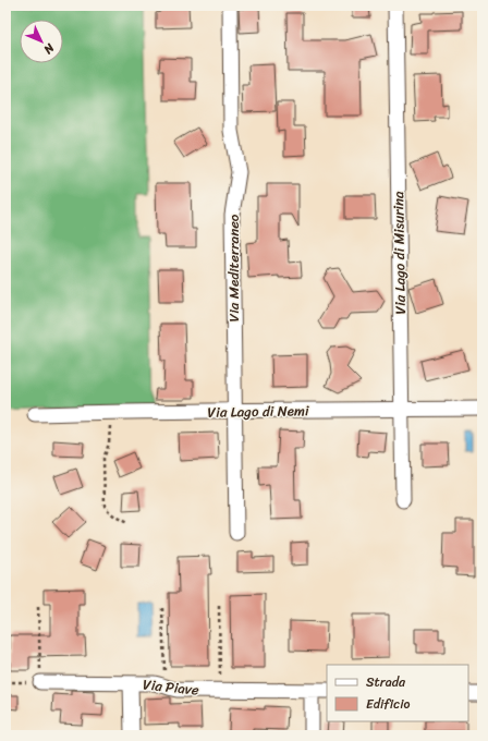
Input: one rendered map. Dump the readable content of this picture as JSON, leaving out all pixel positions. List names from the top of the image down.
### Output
{
  "streets": {
    "street": [
      "Via Lago di Misurina",
      "Via Mediterraneo",
      "Via Lago di Nemi",
      "Via Piave"
    ]
  },
  "crossings": [
    ["Via Lago di Misurina", "Via Lago di Nemi"],
    ["Via Mediterraneo", "Via Lago di Nemi"]
  ],
  "legend": ["Strada", "Edificio"],
  "north": "bottom right"
}
